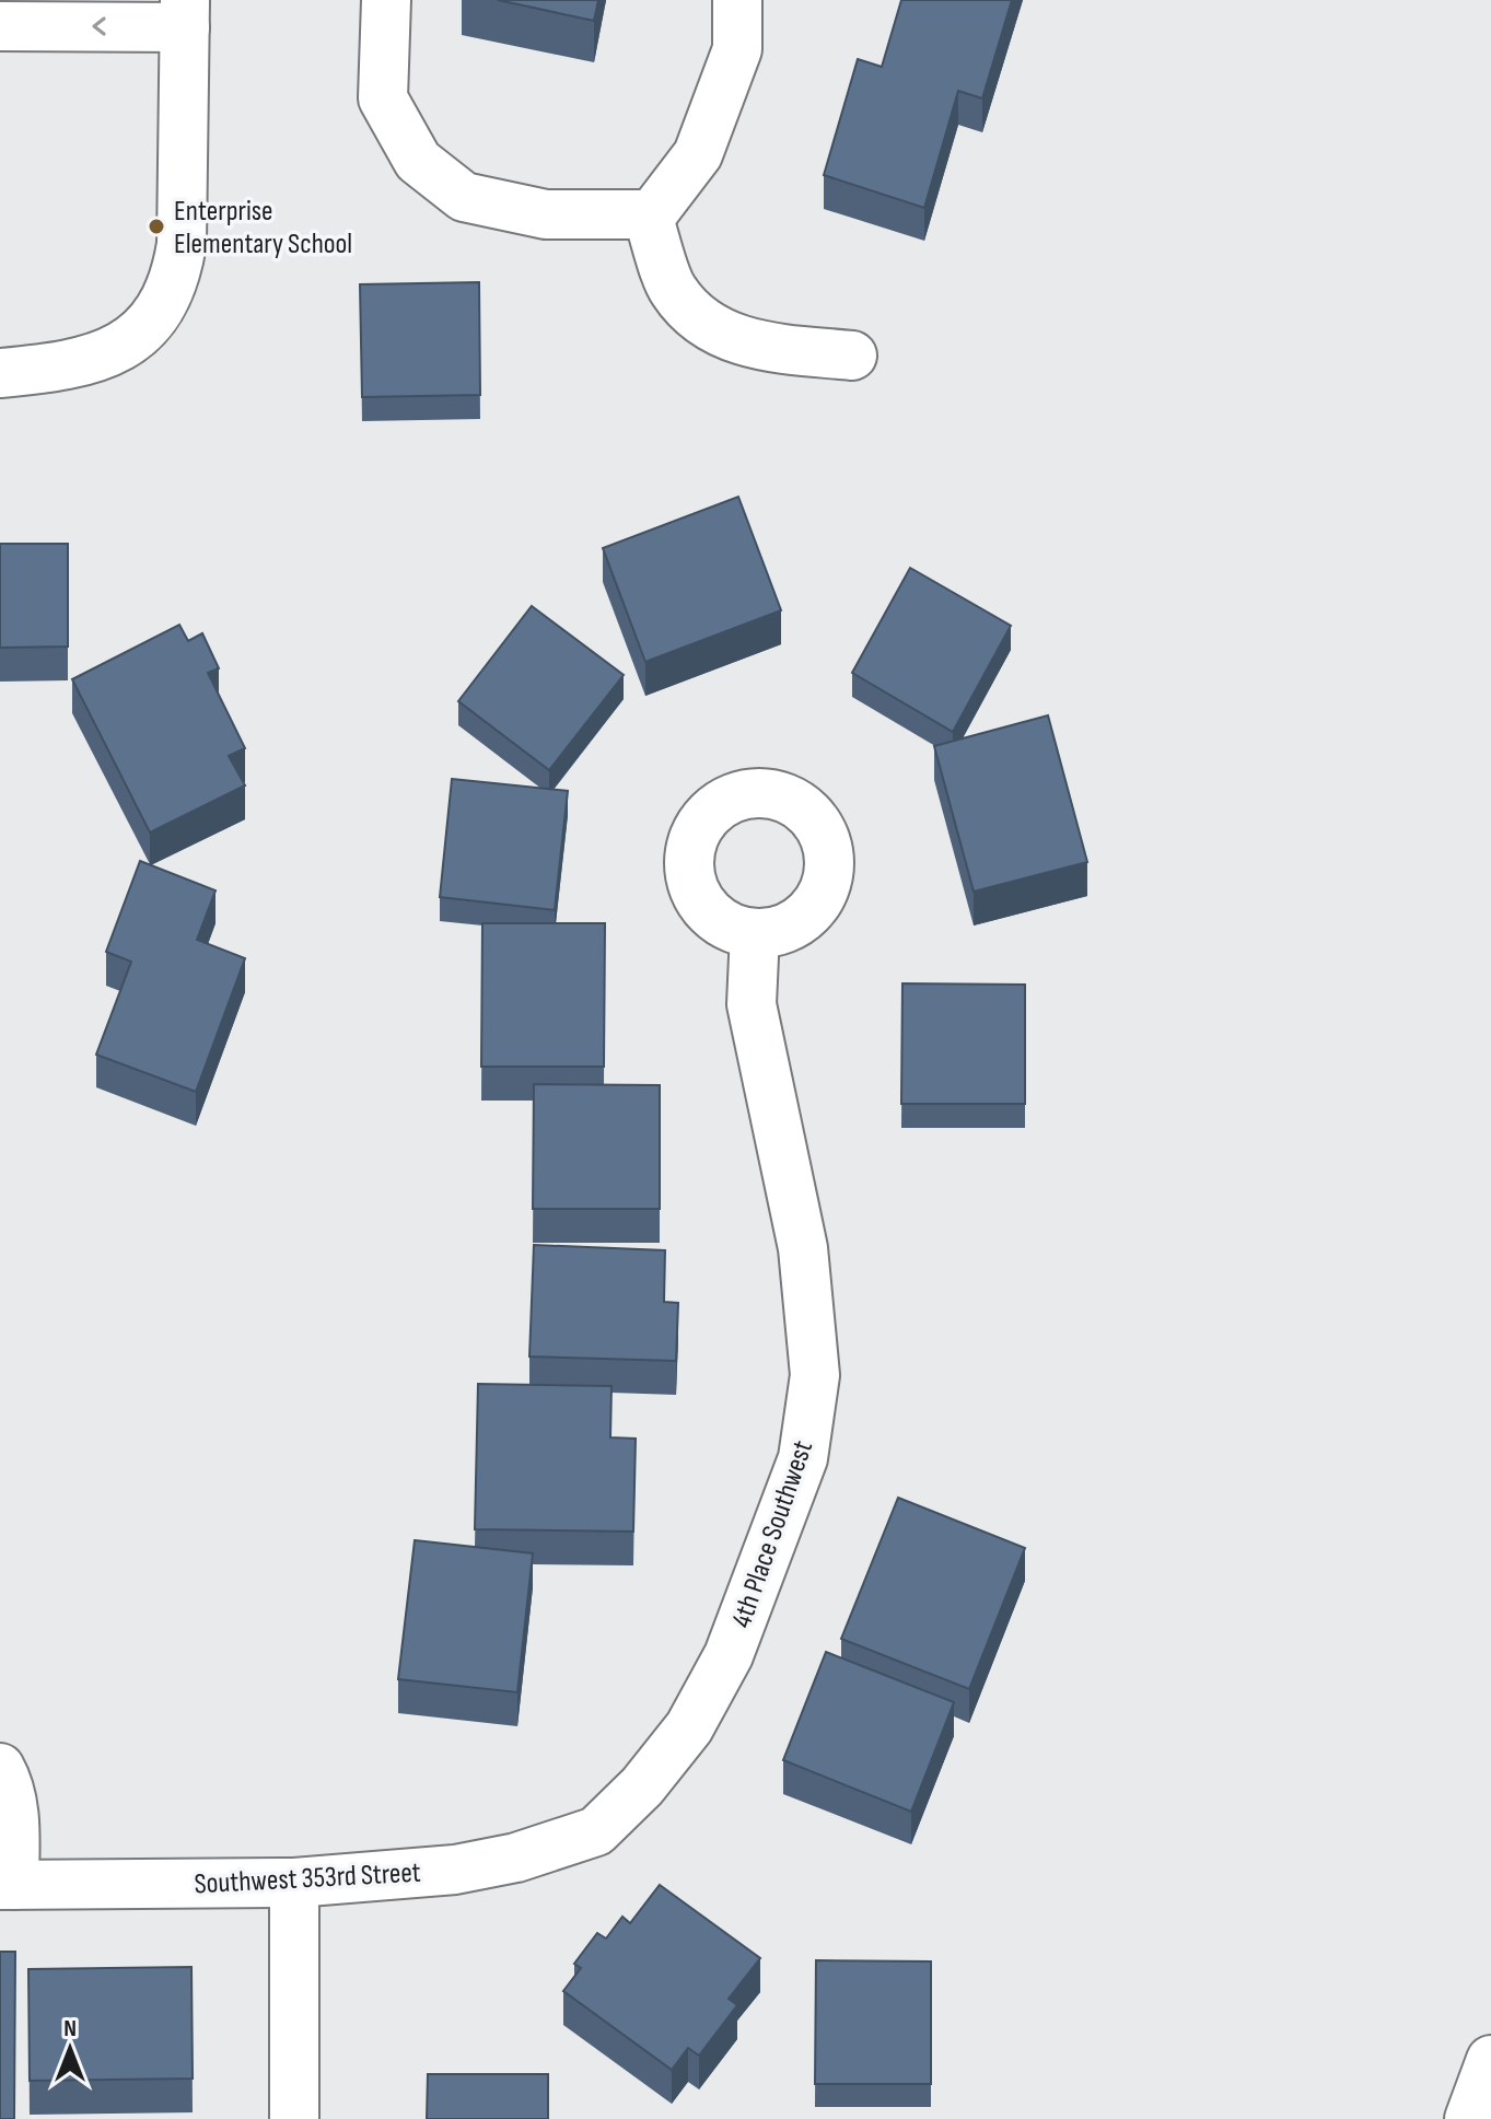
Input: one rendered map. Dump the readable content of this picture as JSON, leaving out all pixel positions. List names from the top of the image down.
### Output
{
  "streets": {
    "street": ["4th Place Southwest", "Southwest 353rd Street"]
  },
  "crossings": [
    ["4th Place Southwest", "Southwest 353rd Street"]
  ],
  "places": ["Enterprise Elementary School"],
  "north": "top"
}
